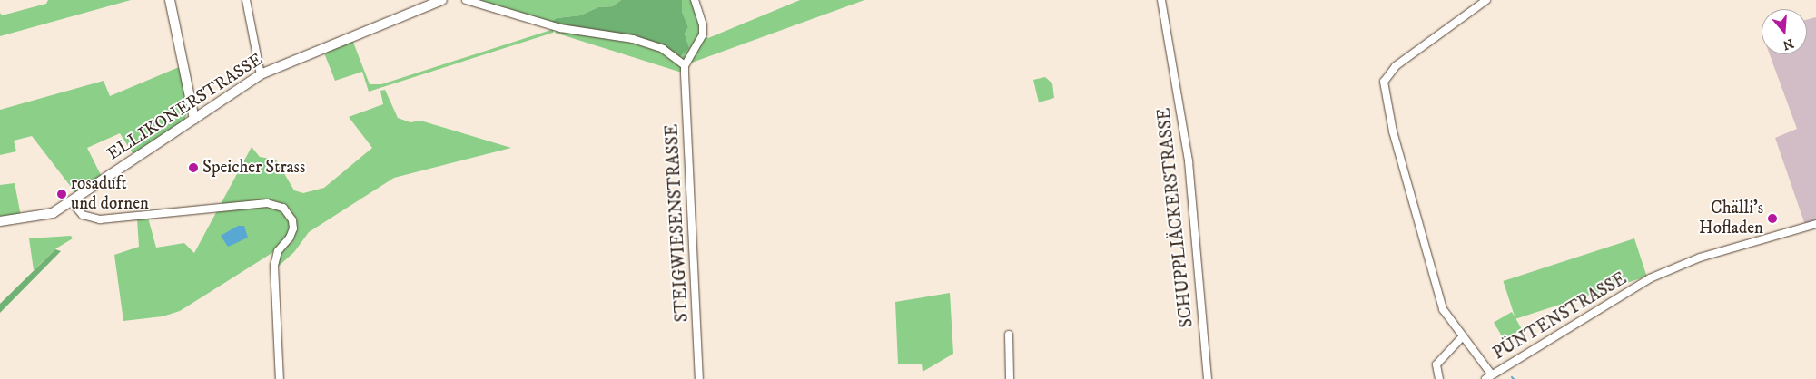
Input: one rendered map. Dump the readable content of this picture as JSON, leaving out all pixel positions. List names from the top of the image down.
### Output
{
  "streets": {
    "street": [
      "ELLIKONERSTRASSE",
      "SCHUPPLIÄCKERSTRASSE",
      "STEIGWIESENSTRASSE",
      "PÜNTENSTRASSE"
    ]
  },
  "places": ["Speicher Strass", "rosaduft und dornen", "Chälli's Hofladen"],
  "north": "bottom"
}
